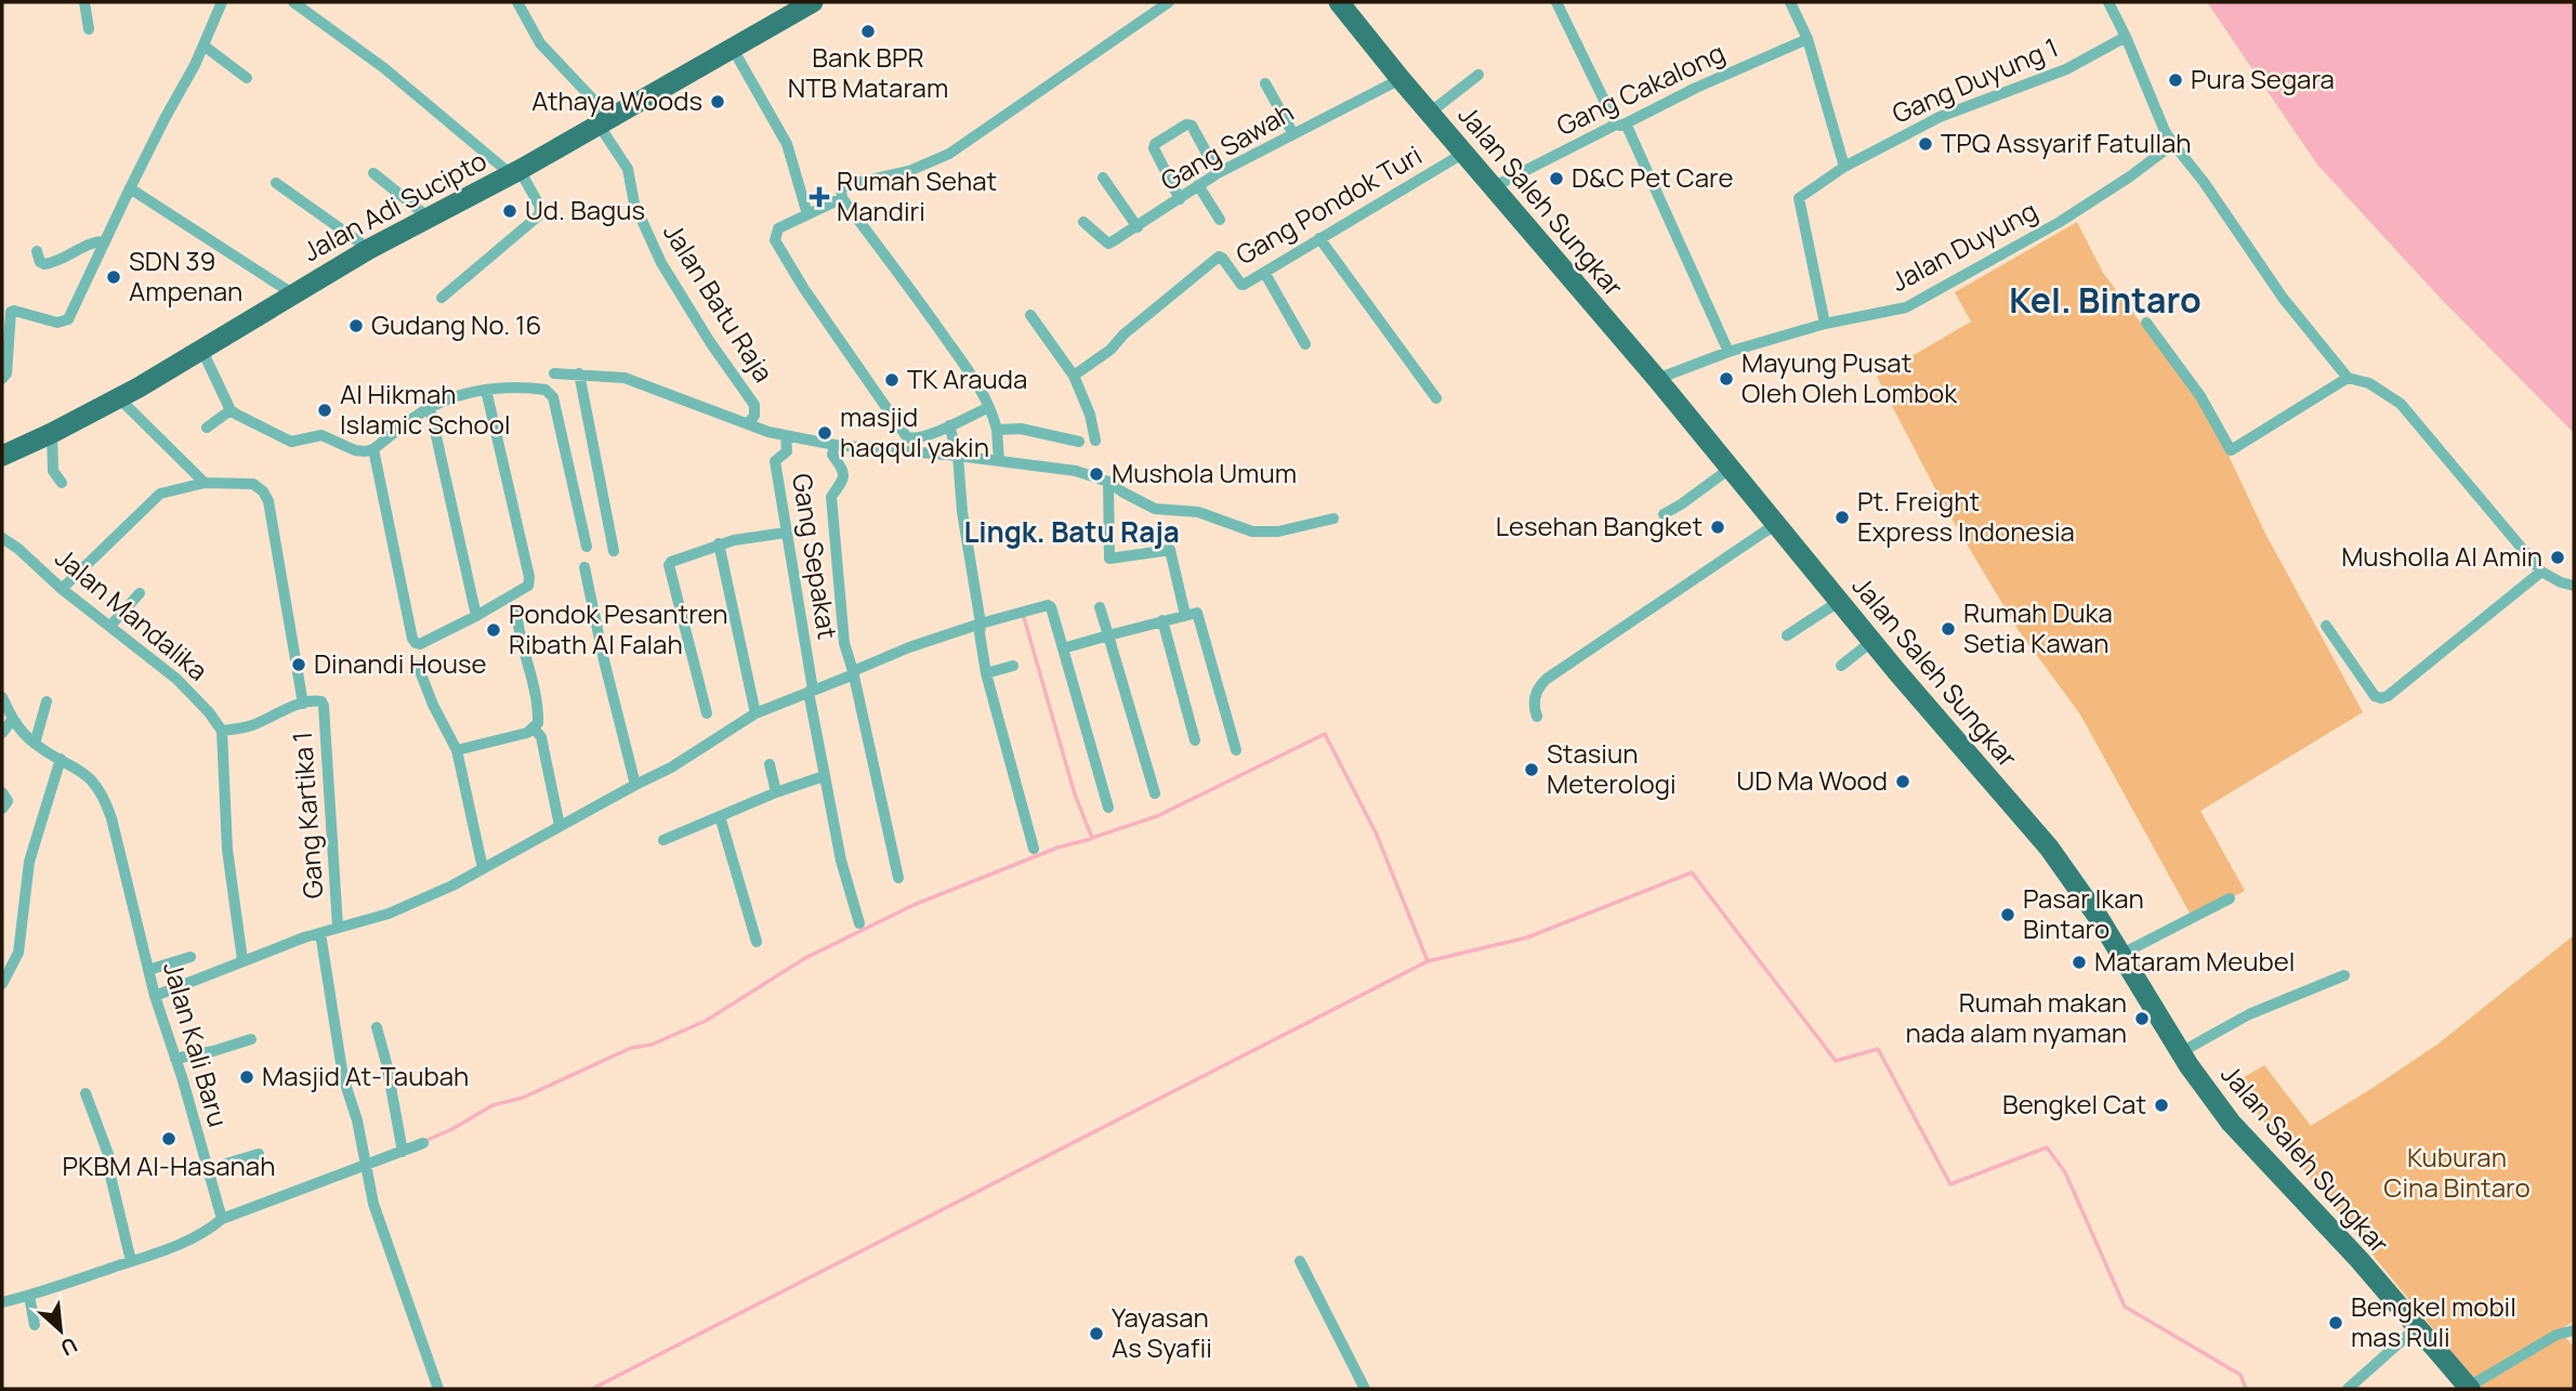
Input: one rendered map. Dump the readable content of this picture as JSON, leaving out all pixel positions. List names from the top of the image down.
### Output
{
  "streets": {
    "highway": ["Jalan Saleh Sungkar", "Jalan Adi Sucipto"],
    "street": [
      "Gang Duyung 1",
      "Gang Cakalong",
      "Gang Sawah",
      "Gang Pondok Turi",
      "Jalan Duyung",
      "Jalan Batu Raja",
      "Gang Sepakat",
      "Jalan Mandalika",
      "Gang Kartika 1",
      "Jalan Kali Baru"
    ]
  },
  "crossings": [
    ["Gang Duyung 1", "Jalan Duyung"],
    ["Gang Cakalong", "Jalan Saleh Sungkar"],
    ["Gang Sawah", "Jalan Saleh Sungkar"],
    ["Jalan Saleh Sungkar", "Gang Pondok Turi"],
    ["Jalan Saleh Sungkar", "Jalan Duyung"],
    ["Jalan Adi Sucipto", "Jalan Batu Raja"]
  ],
  "districts": ["Kel. Bintaro", "Lingk. Batu Raja"],
  "parks": ["Kuburan Cina Bintaro"],
  "places": {
    "other": [
      "Bank BPR NTB Mataram",
      "Pura Segara",
      "Athaya Woods",
      "TPQ Assyarif Fatullah",
      "D&C Pet Care",
      "Ud. Bagus",
      "SDN 39 Ampenan",
      "Gudang No. 16",
      "Mayung Pusat Oleh Oleh Lombok",
      "TK Arauda",
      "Al Hikmah Islamic School",
      "masjid haqqul yakin",
      "Mushola Umum",
      "Pt. Freight Express Indonesia",
      "Lesehan Bangket",
      "Musholla Al Amin",
      "Rumah Duka Setia Kawan",
      "Pondok Pesantren Ribath Al Falah",
      "Dinandi House",
      "Stasiun Meterologi",
      "UD Ma Wood",
      "Pasar Ikan Bintaro",
      "Mataram Meubel",
      "Rumah makan nada alam nyaman",
      "Masjid At-Taubah",
      "Bengkel Cat",
      "PKBM Al-Hasanah",
      "Bengkel mobil mas Ruli",
      "Yayasan As Syafii"
    ],
    "health": ["Rumah Sehat Mandiri"]
  },
  "north": "bottom right"
}
